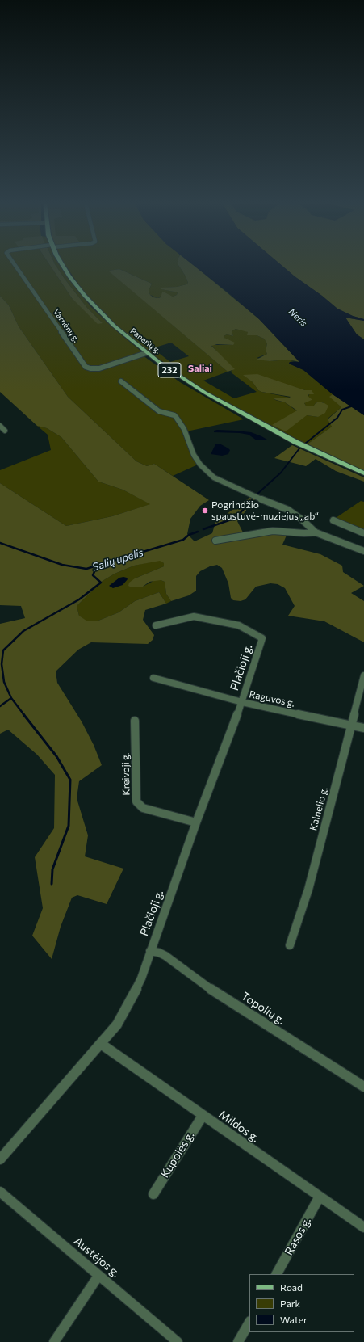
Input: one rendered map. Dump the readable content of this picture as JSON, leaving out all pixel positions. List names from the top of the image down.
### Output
{
  "streets": {
    "main road": ["Panerių g.", "232"],
    "street": [
      "Varnėnų g.",
      "Plačioji g.",
      "Raguvos g.",
      "Kreivoji g.",
      "Kalnelio g.",
      "Topolių g.",
      "Mildos g.",
      "Kupolės g.",
      "Rasos g.",
      "Austėjos g."
    ]
  },
  "crossings": [
    ["Varnėnų g.", "Panerių g."],
    ["Plačioji g.", "Raguvos g."],
    ["Plačioji g.", "Kreivoji g."],
    ["Plačioji g.", "Topolių g."],
    ["Plačioji g.", "Mildos g."],
    ["Raguvos g.", "Kalnelio g."],
    ["Mildos g.", "Kupolės g."],
    ["Mildos g.", "Rasos g."]
  ],
  "districts": ["Saliai"],
  "water": ["Neris", "Salių upelis"],
  "places": ["Pogrindžio spaustuvė-muziejus „ab“"],
  "legend": ["Road", "Park", "Water"]
}
